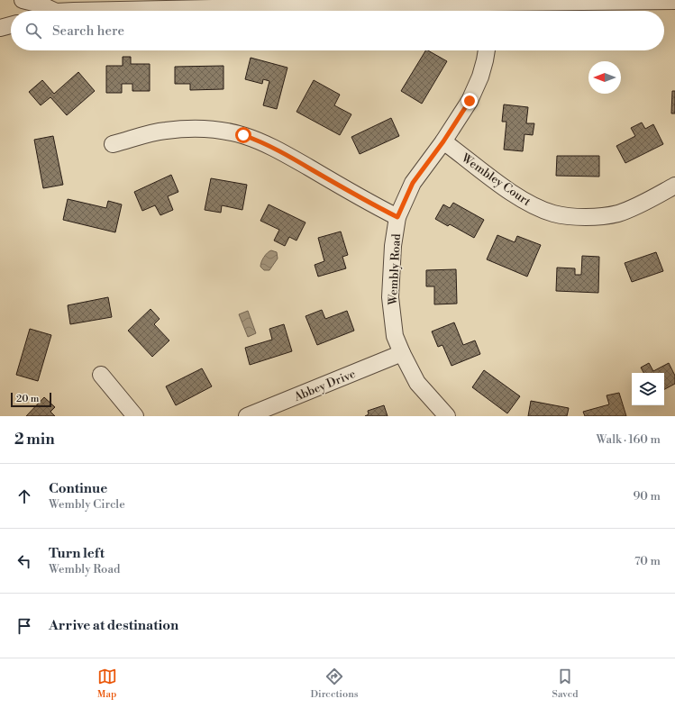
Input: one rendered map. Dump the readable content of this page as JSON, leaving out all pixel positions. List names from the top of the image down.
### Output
{
  "streets": {
    "street": ["Wembley Court", "Wembly Road", "Abbey Drive"]
  },
  "crossings": [
    ["Wembley Court", "Wembly Road"],
    ["Wembly Road", "Abbey Drive"]
  ],
  "scale_bar": "20 m",
  "north": "left",
  "page": {
    "search": "Search here",
    "scale": "20 m",
    "heading": ["2 min", "Walk · 160 m"],
    "list": [
      ["Continue", "Wembly Circle", "90 m"],
      ["Turn left", "Wembly Road", "70 m"],
      "Arrive at destination"
    ],
    "nav": ["Map", "Directions", "Saved"]
  }
}
